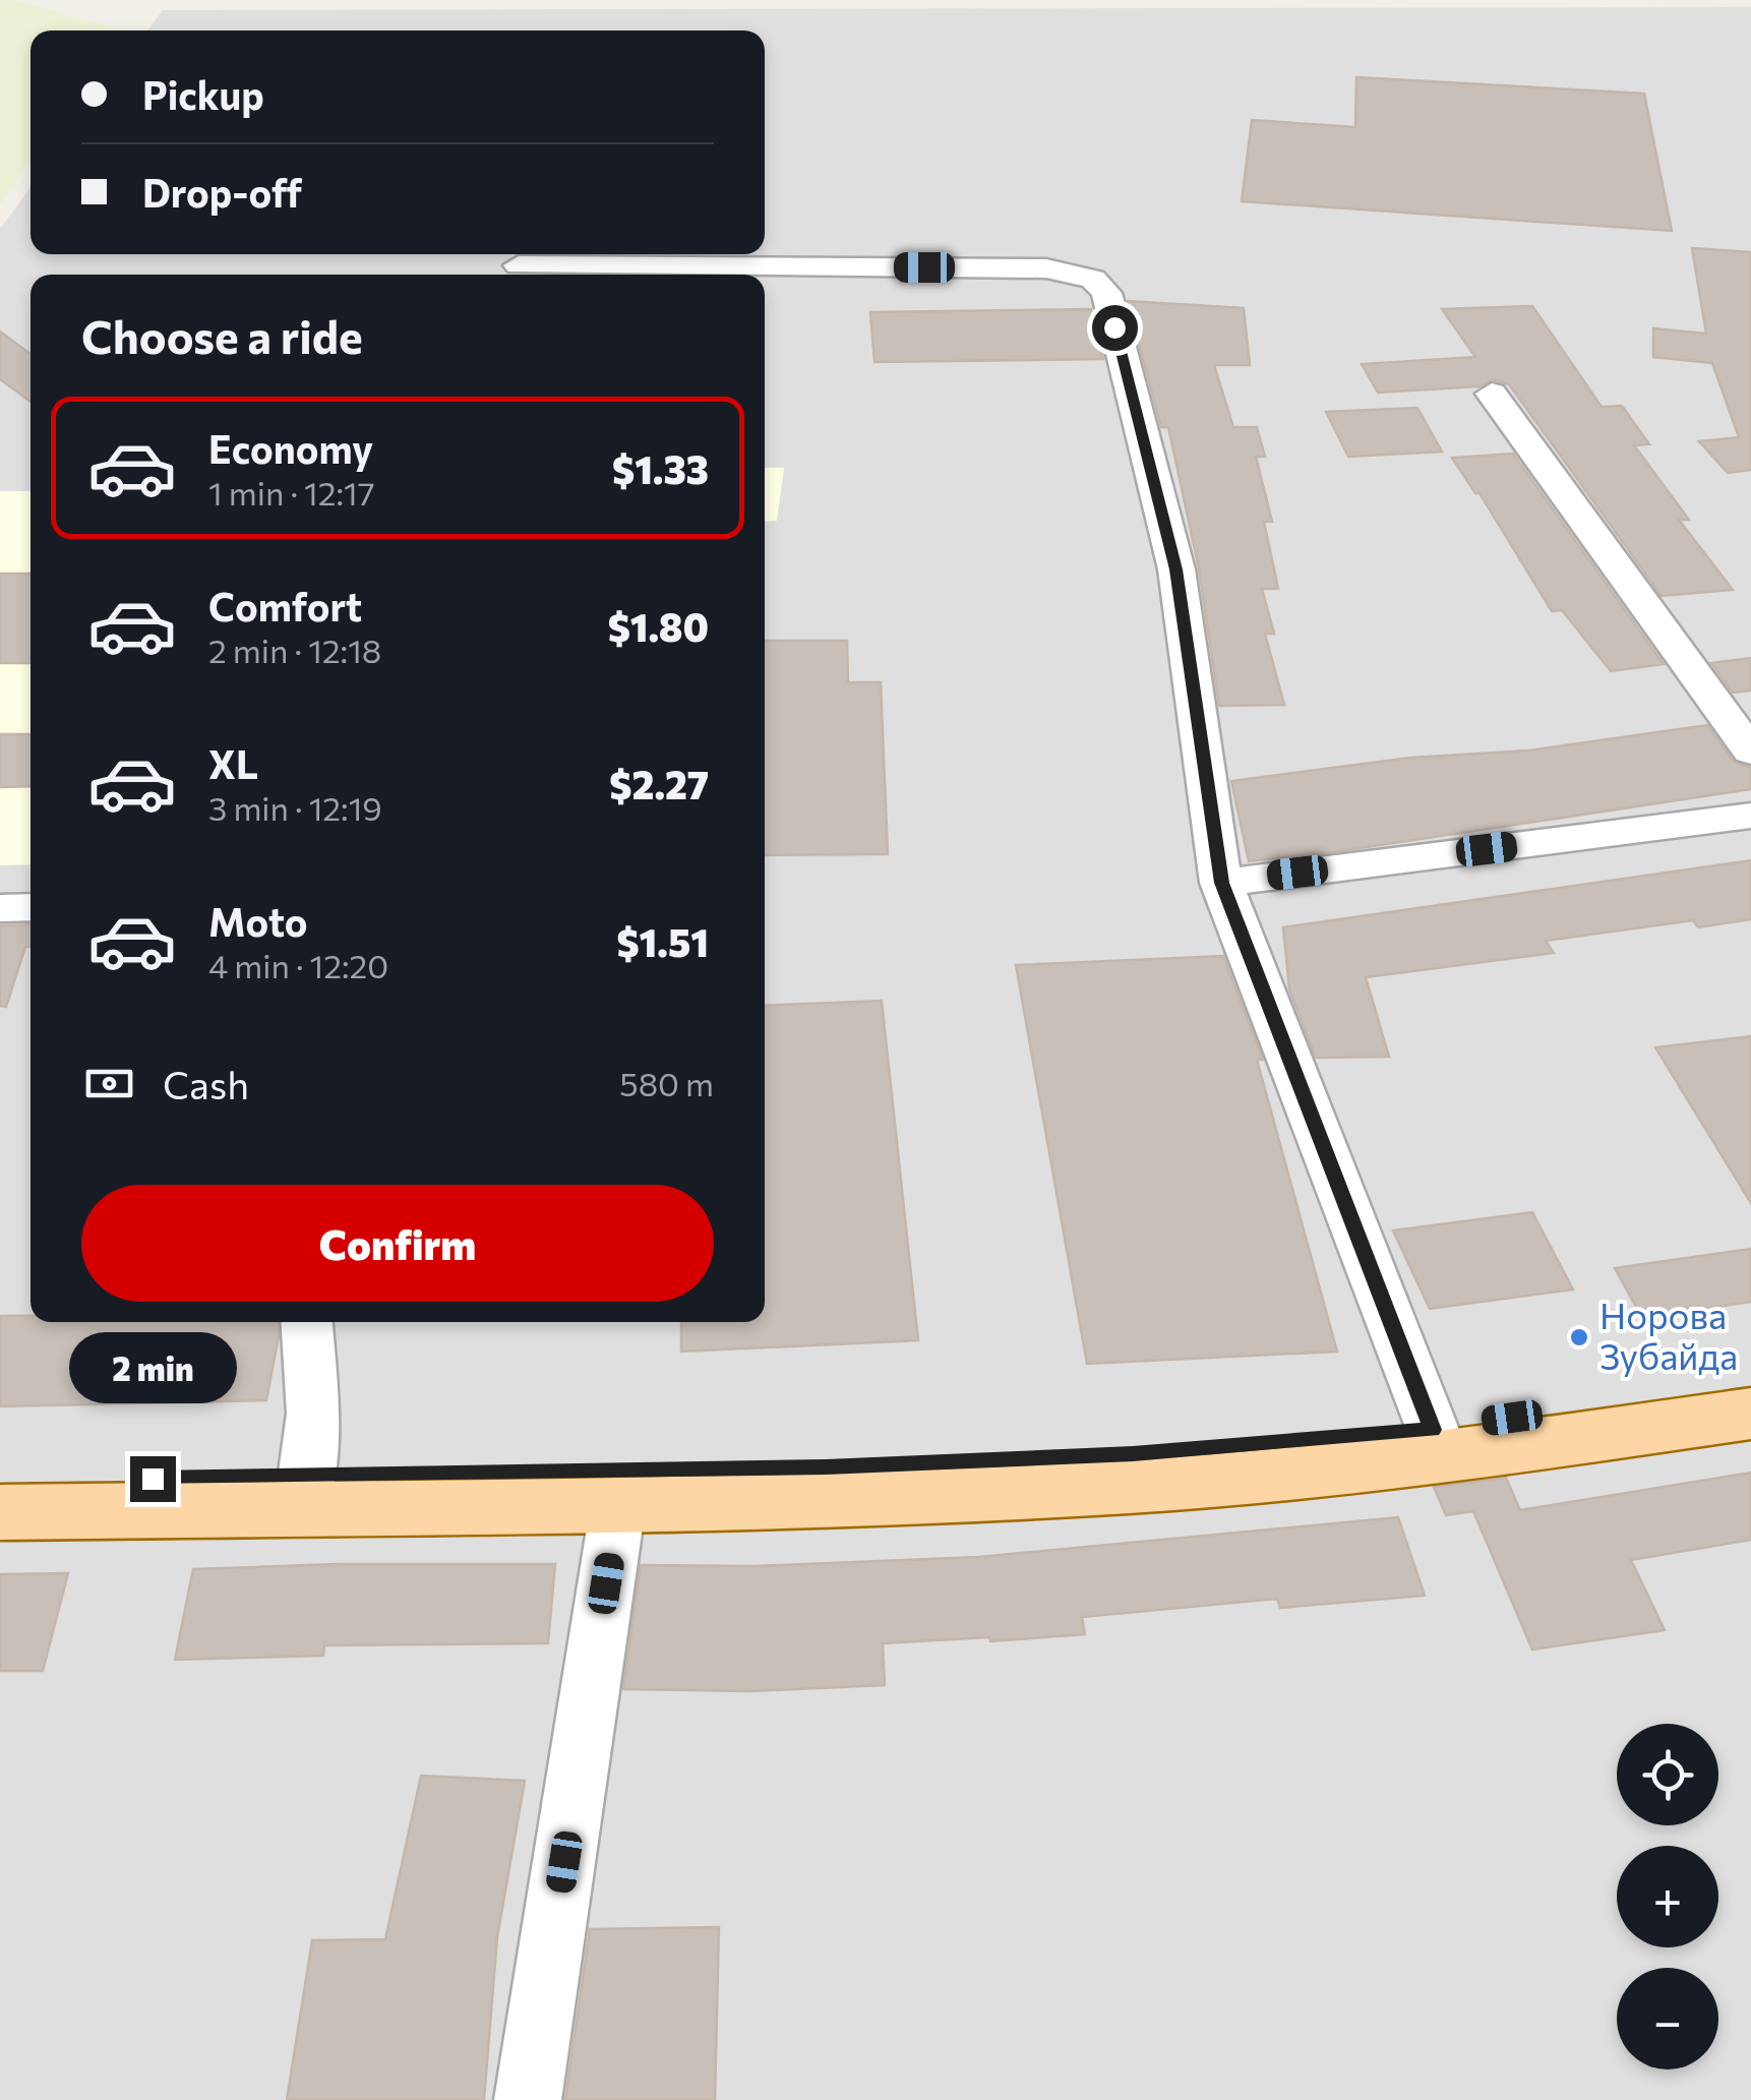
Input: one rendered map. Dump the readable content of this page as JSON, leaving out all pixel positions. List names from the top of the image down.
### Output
{
  "places": ["Норова Зубайда"],
  "page": {
    "banner": ["Pickup", "Drop-off"],
    "heading": "Choose a ride",
    "list": [
      {
        "name": "Economy",
        "note": "1 min · 12:17",
        "value": "$1.33"
      },
      {
        "name": "Comfort",
        "note": "2 min · 12:18",
        "value": "$1.80"
      },
      {
        "name": "XL",
        "note": "3 min · 12:19",
        "value": "$2.27"
      },
      {
        "name": "Moto",
        "note": "4 min · 12:20",
        "value": "$1.51"
      }
    ],
    "pay": ["Cash", "580 m"],
    "buttons": "Confirm",
    "bubble": "2 min",
    "map_buttons": ["+", "−"]
  }
}
